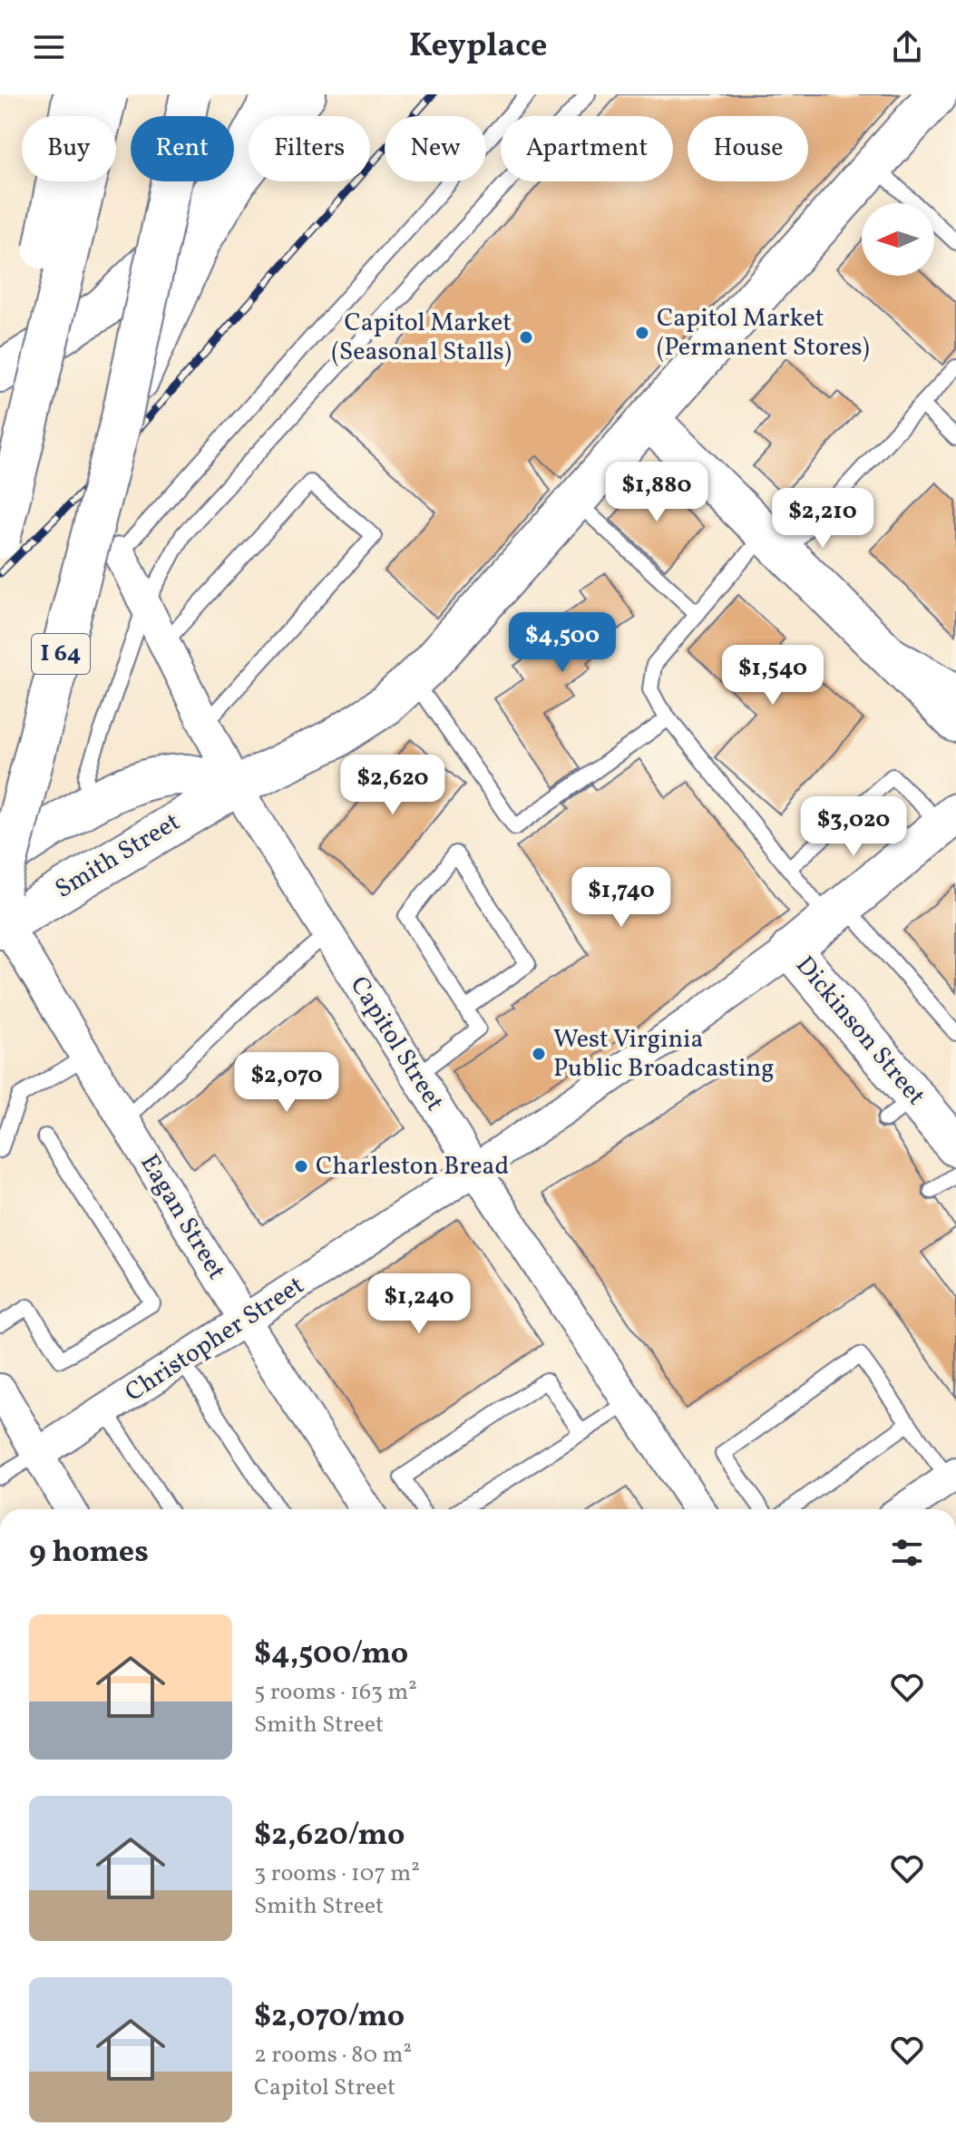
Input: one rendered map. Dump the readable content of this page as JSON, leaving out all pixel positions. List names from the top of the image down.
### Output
{
  "streets": {
    "main road": [
      "I 64",
      "Smith Street",
      "Dickinson Street",
      "Christopher Street"
    ],
    "street": ["Capitol Street", "Eagan Street"]
  },
  "crossings": [
    ["I 64", "Smith Street"],
    ["I 64", "Eagan Street"],
    ["Smith Street", "Capitol Street"],
    ["Smith Street", "Eagan Street"],
    ["Dickinson Street", "Christopher Street"],
    ["Capitol Street", "Christopher Street"],
    ["Eagan Street", "Christopher Street"]
  ],
  "places": [
    "Capitol Market (Permanent Stores)",
    "Capitol Market (Seasonal Stalls)",
    "West Virginia Public Broadcasting",
    "Charleston Bread"
  ],
  "north": "left",
  "page": {
    "header": "Keyplace",
    "chip": [
      "Buy",
      "Rent",
      "Filters",
      "New",
      "Apartment",
      "House"
    ],
    "price": [
      "$1,880",
      "$2,210",
      "$4,500",
      "$1,540",
      "$2,620",
      "$3,020",
      "$1,740",
      "$2,070",
      "$1,240"
    ],
    "heading": "9 homes",
    "list": [
      {
        "name": "$4,500/mo",
        "note": "5 rooms · 163 m² · Smith Street"
      },
      {
        "name": "$2,620/mo",
        "note": "3 rooms · 107 m² · Smith Street"
      },
      {
        "name": "$2,070/mo",
        "note": "2 rooms · 80 m² · Capitol Street"
      }
    ]
  }
}
